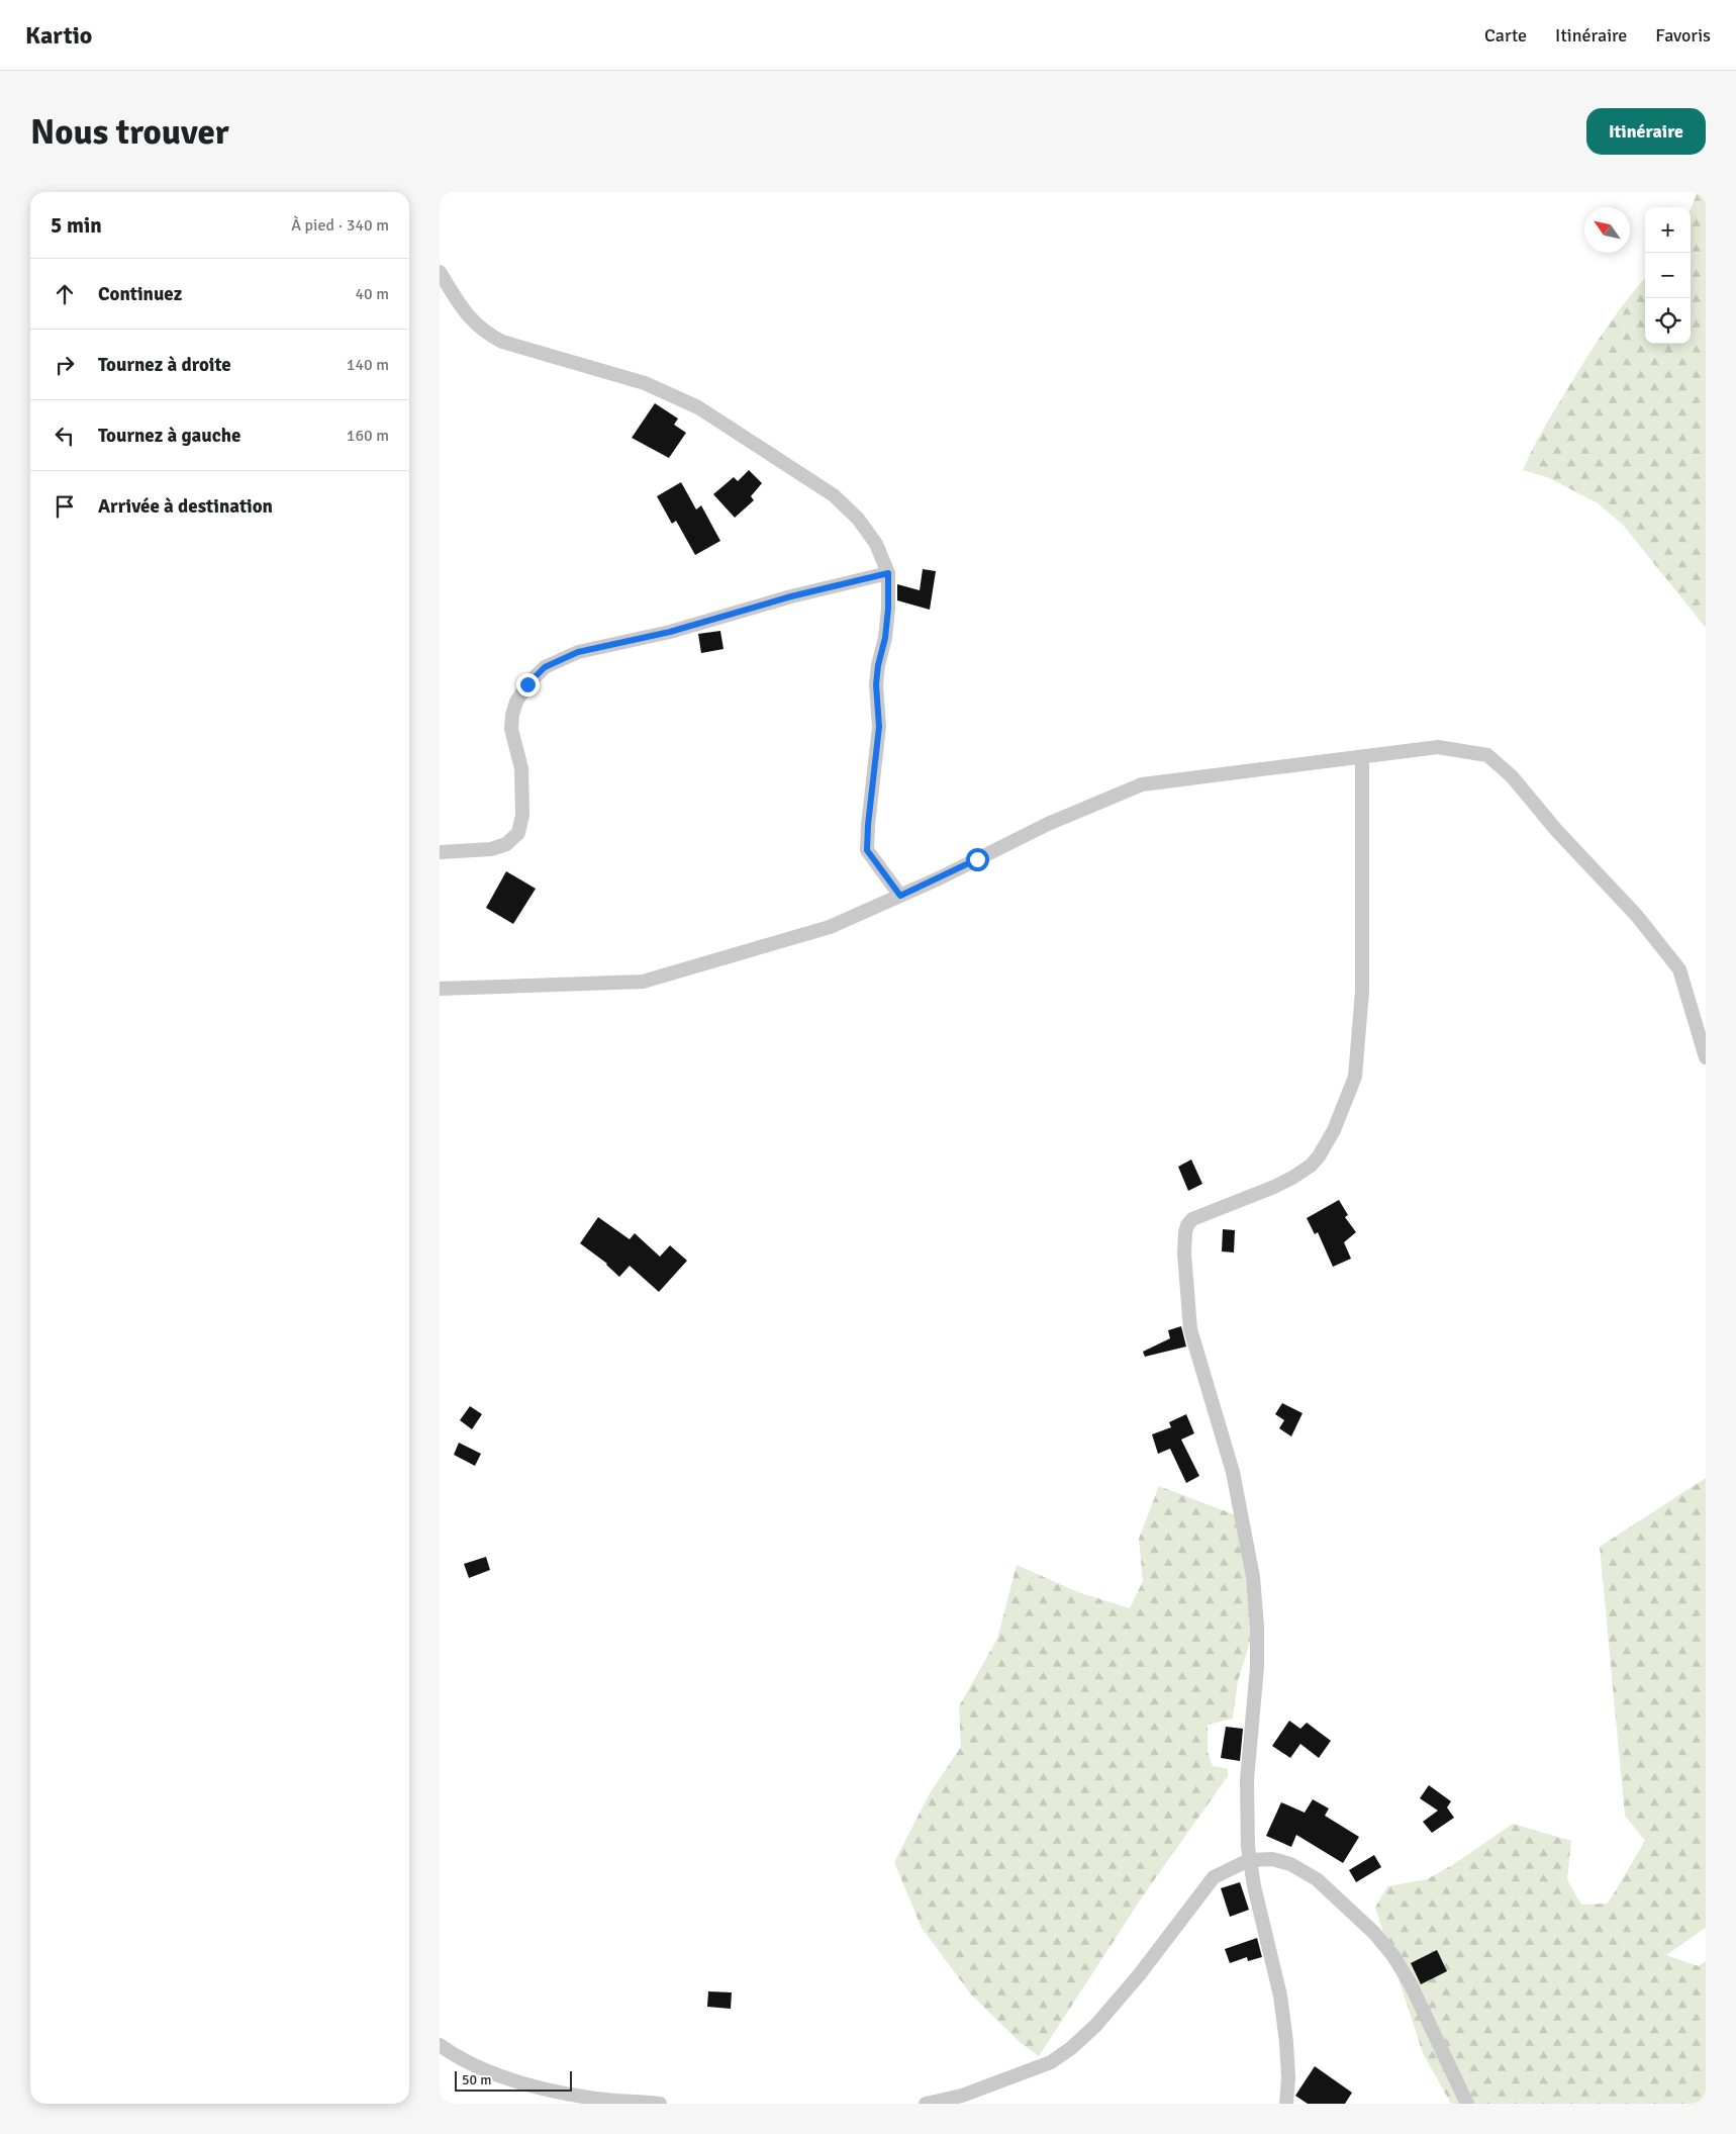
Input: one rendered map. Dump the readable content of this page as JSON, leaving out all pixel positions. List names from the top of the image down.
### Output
{
  "scale_bar": "50 m",
  "north": "top left",
  "page": {
    "header": "Kartio",
    "nav": ["Carte", "Itinéraire", "Favoris"],
    "buttons": "Itinéraire",
    "title": "Nous trouver",
    "heading": ["5 min", "À pied · 340 m"],
    "map_buttons": ["+", "−"],
    "list": [
      ["Continuez", "40 m"],
      ["Tournez à droite", "140 m"],
      ["Tournez à gauche", "160 m"],
      "Arrivée à destination"
    ],
    "scale": "50 m"
  }
}
